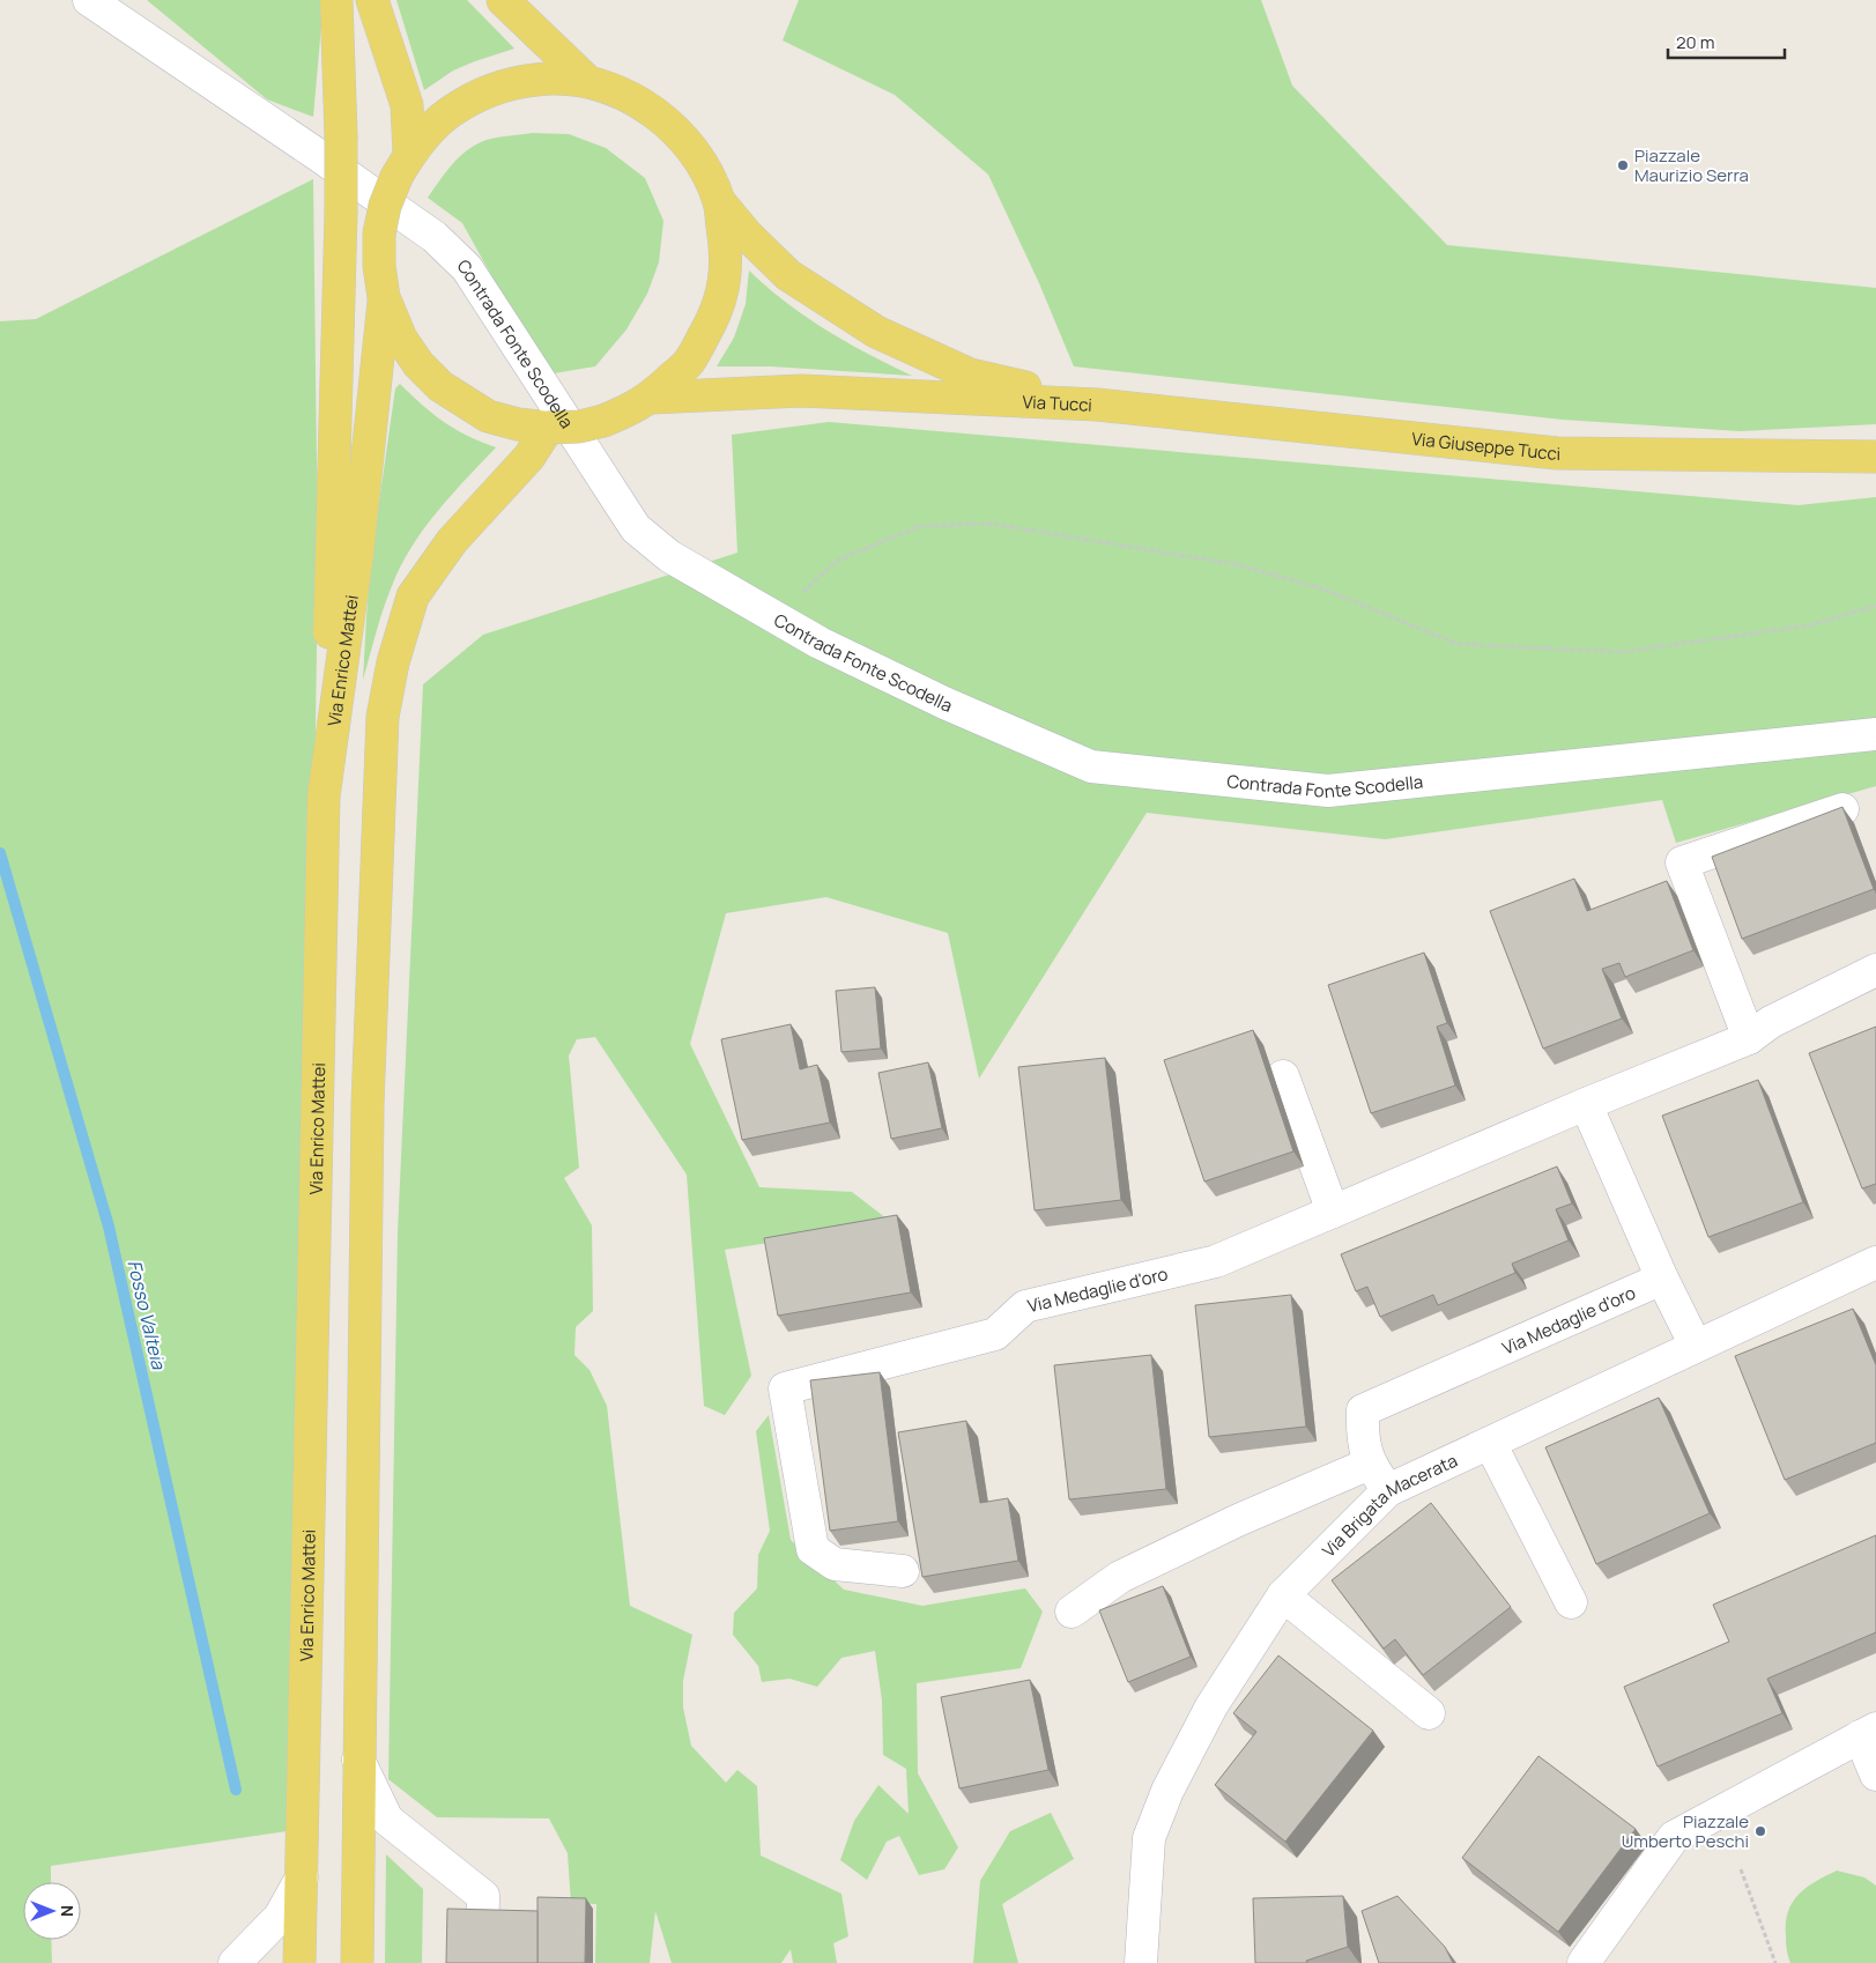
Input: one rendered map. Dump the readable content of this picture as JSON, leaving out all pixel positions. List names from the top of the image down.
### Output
{
  "streets": {
    "main road": ["Via Tucci", "Via Giuseppe Tucci", "Via Enrico Mattei"],
    "street": ["Contrada Fonte Scodella", "Via Medaglie d'oro", "Via Brigata Macerata"]
  },
  "crossings": [
    ["Via Tucci", "Via Giuseppe Tucci"],
    ["Via Medaglie d'oro", "Via Brigata Macerata"]
  ],
  "water": ["Fosso Valteia"],
  "places": ["Piazzale Maurizio Serra", "Piazzale Umberto Peschi"],
  "scale_bar": "20 m",
  "north": "right"
}
